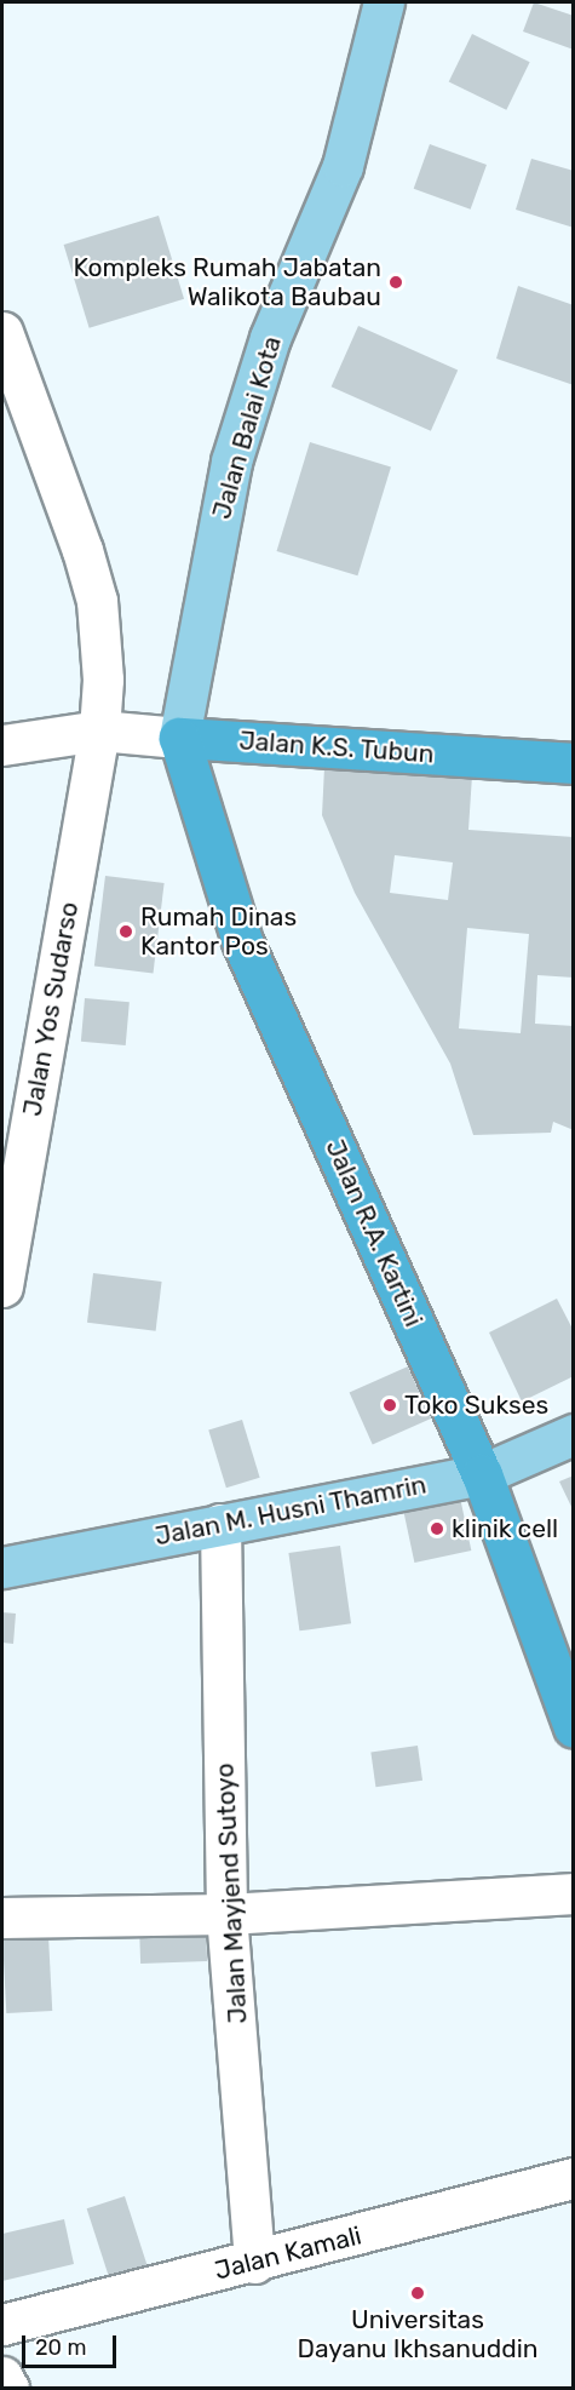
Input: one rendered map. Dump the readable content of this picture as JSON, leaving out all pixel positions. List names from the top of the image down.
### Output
{
  "streets": {
    "highway": ["Jalan K.S. Tubun", "Jalan R.A. Kartini"],
    "main road": ["Jalan Balai Kota", "Jalan M. Husni Thamrin"],
    "street": ["Jalan Yos Sudarso", "Jalan Mayjend Sutoyo", "Jalan Kamali"]
  },
  "crossings": [
    ["Jalan Balai Kota", "Jalan K.S. Tubun"],
    ["Jalan Balai Kota", "Jalan R.A. Kartini"],
    ["Jalan K.S. Tubun", "Jalan Yos Sudarso"],
    ["Jalan K.S. Tubun", "Jalan R.A. Kartini"],
    ["Jalan R.A. Kartini", "Jalan M. Husni Thamrin"],
    ["Jalan M. Husni Thamrin", "Jalan Mayjend Sutoyo"],
    ["Jalan Mayjend Sutoyo", "Jalan Kamali"]
  ],
  "places": [
    "Kompleks Rumah Jabatan Walikota Baubau",
    "Rumah Dinas Kantor Pos",
    "Toko Sukses",
    "klinik cell",
    "Universitas Dayanu Ikhsanuddin"
  ],
  "scale_bar": "20 m"
}
